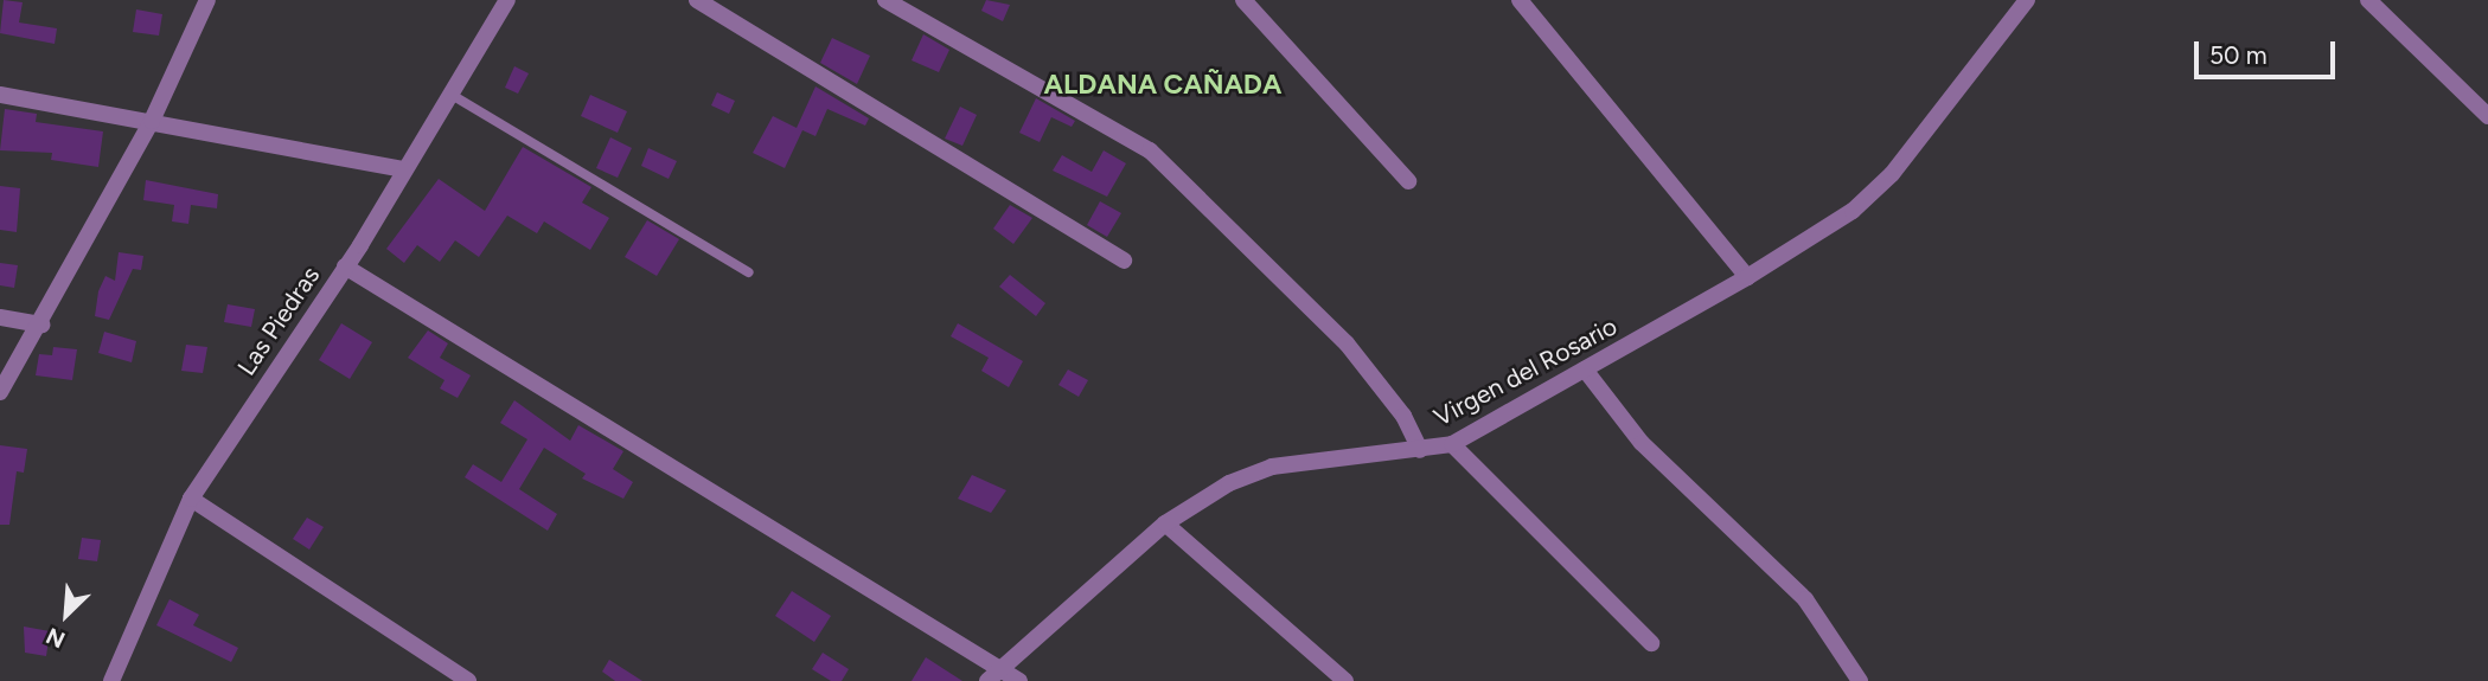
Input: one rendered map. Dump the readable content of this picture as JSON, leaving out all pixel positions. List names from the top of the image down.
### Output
{
  "streets": {
    "street": ["Las Piedras", "Virgen del Rosario"]
  },
  "districts": ["ALDANA CAÑADA"],
  "scale_bar": "50 m",
  "north": "bottom left"
}
